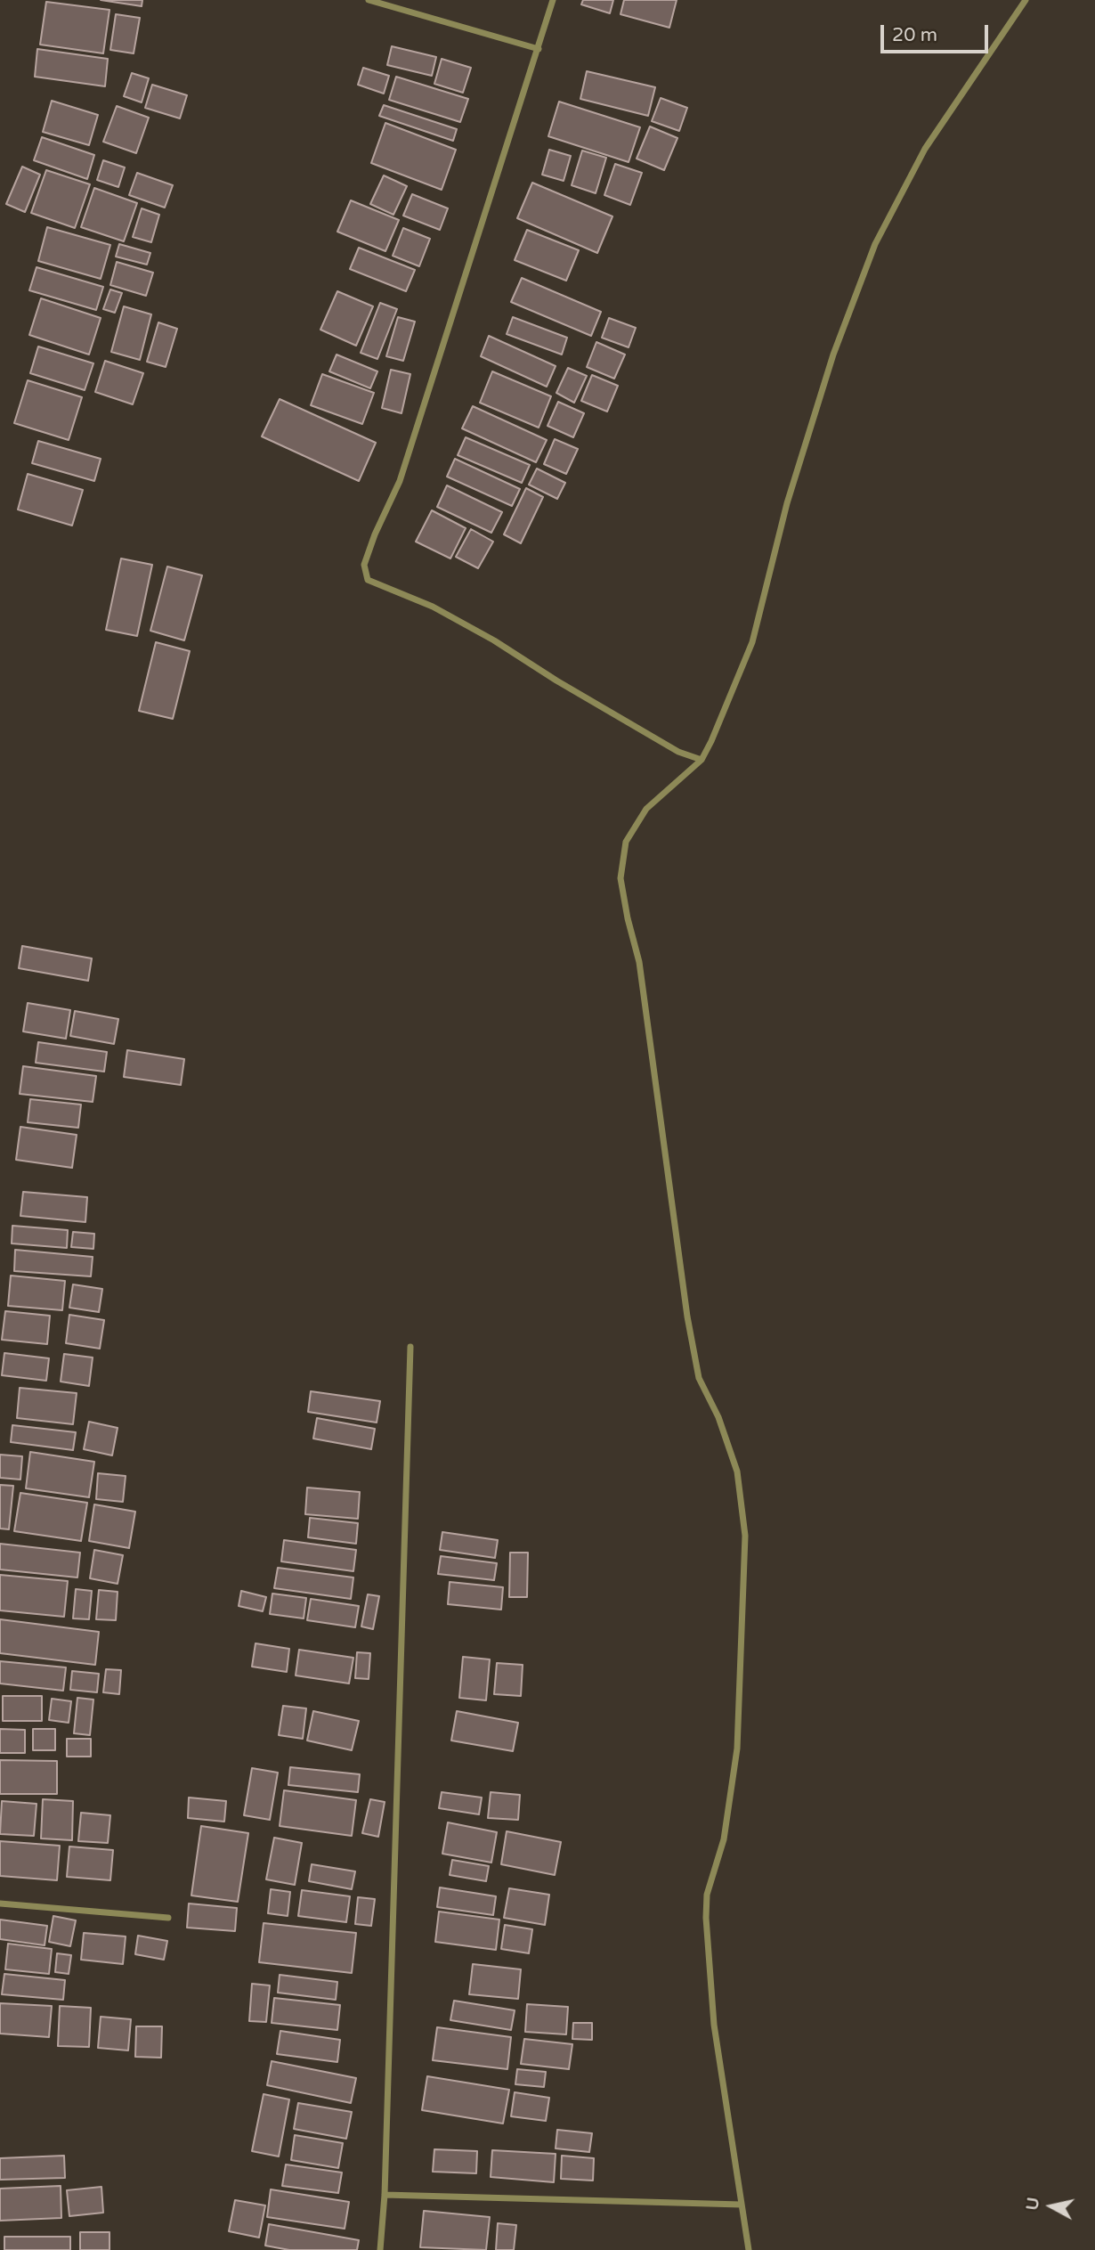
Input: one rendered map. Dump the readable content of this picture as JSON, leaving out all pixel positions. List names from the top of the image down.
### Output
{
  "scale_bar": "20 m",
  "north": "left"
}
